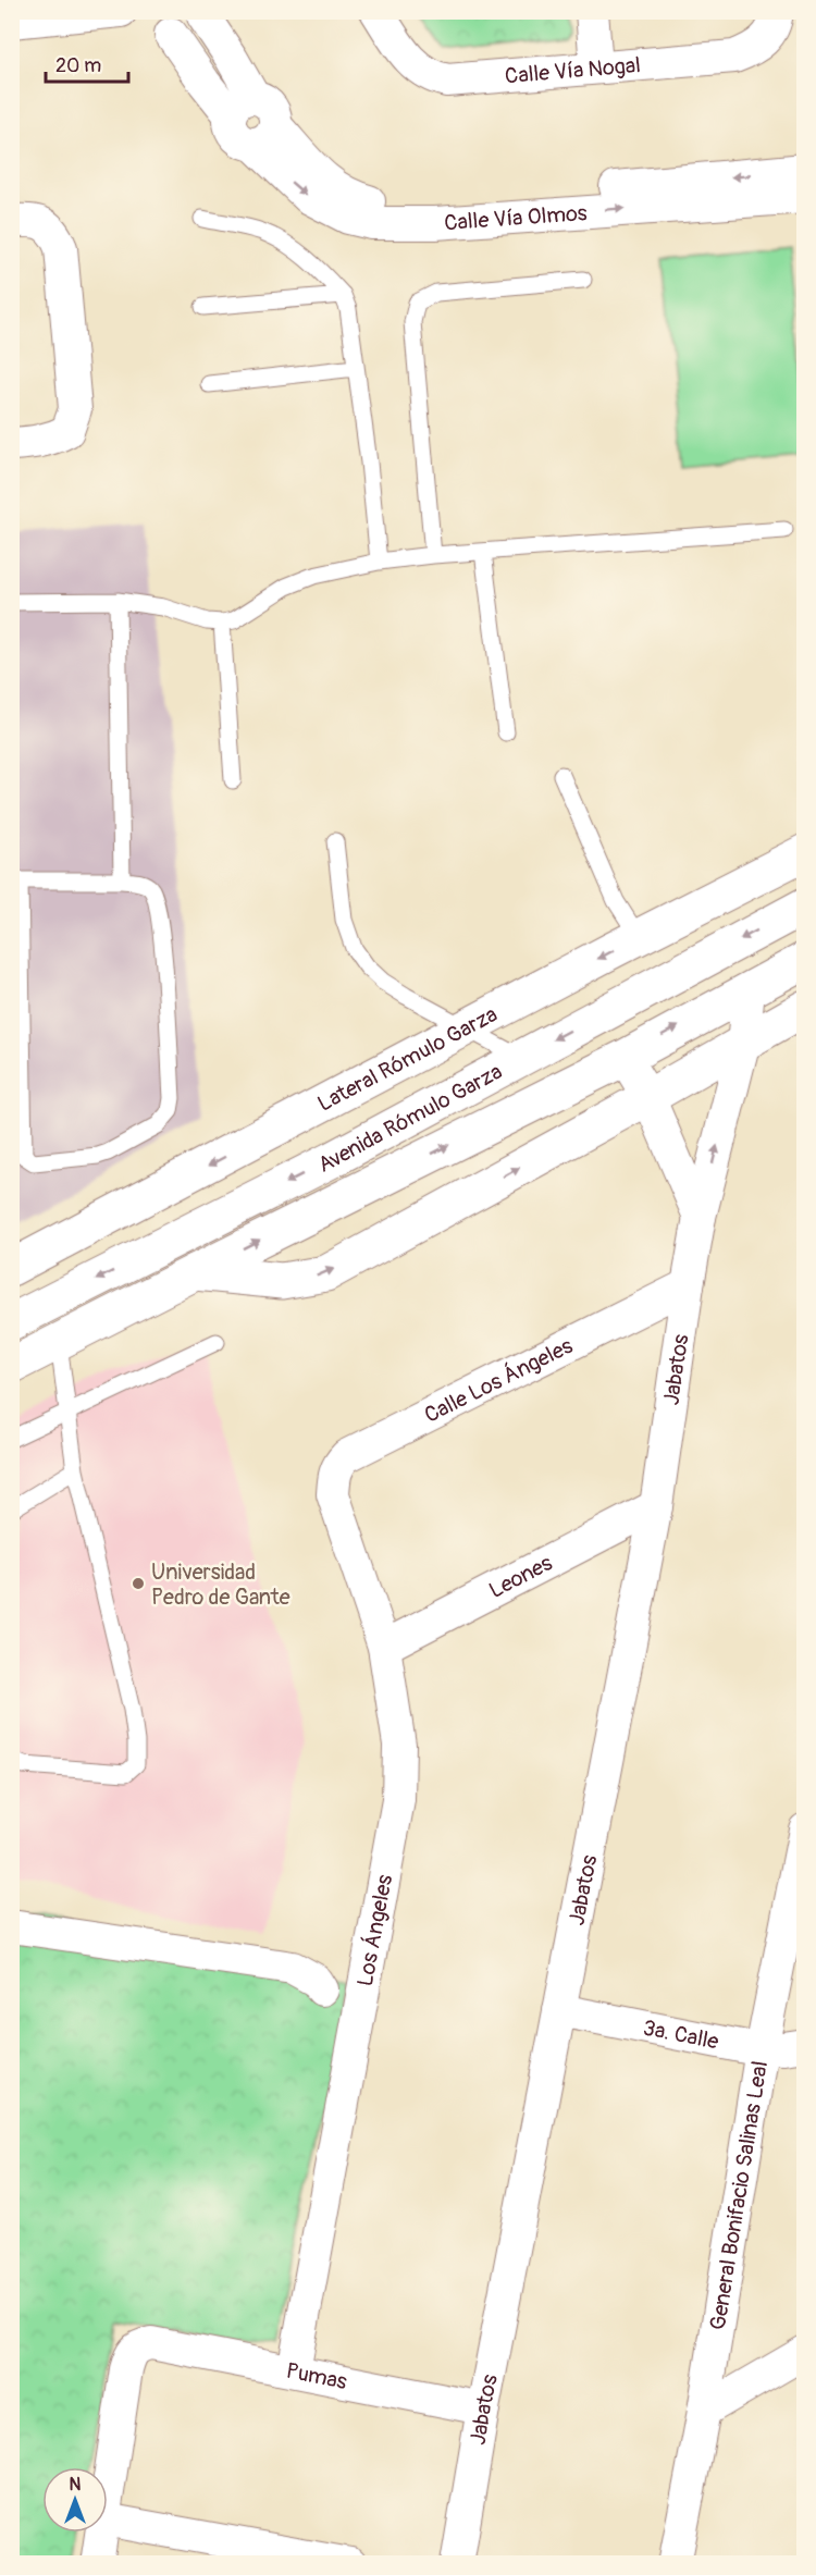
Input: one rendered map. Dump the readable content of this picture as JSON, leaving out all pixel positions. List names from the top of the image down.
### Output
{
  "streets": {
    "main road": ["Lateral Rómulo Garza", "Avenida Rómulo Garza"],
    "street": [
      "Calle Vía Nogal",
      "Calle Vía Olmos",
      "Jabatos",
      "Calle Los Ángeles",
      "Leones",
      "Los Ángeles",
      "3a. Calle",
      "General Bonifacio Salinas Leal",
      "Pumas"
    ]
  },
  "crossings": [
    ["Avenida Rómulo Garza", "Jabatos"],
    ["Jabatos", "Calle Los Ángeles"],
    ["Jabatos", "Leones"],
    ["Jabatos", "3a. Calle"],
    ["Jabatos", "Pumas"],
    ["Calle Los Ángeles", "Los Ángeles"],
    ["Leones", "Los Ángeles"],
    ["Los Ángeles", "Pumas"],
    ["3a. Calle", "General Bonifacio Salinas Leal"]
  ],
  "places": ["Universidad Pedro de Gante"],
  "scale_bar": "20 m",
  "north": "top"
}
